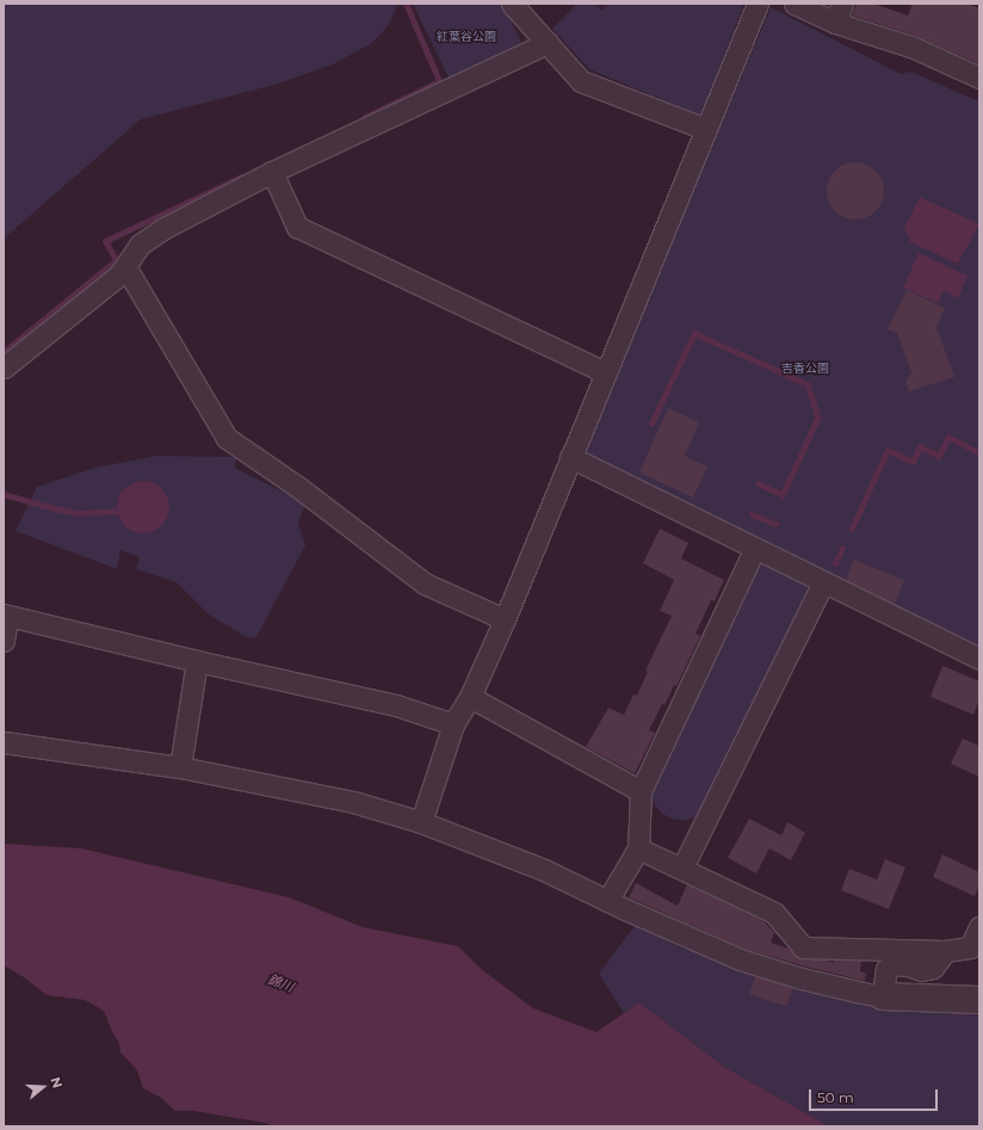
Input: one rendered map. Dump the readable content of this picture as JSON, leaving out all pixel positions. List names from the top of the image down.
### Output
{
  "water": ["錦川"],
  "parks": ["紅葉谷公園", "吉香公園"],
  "scale_bar": "50 m",
  "north": "right"
}
